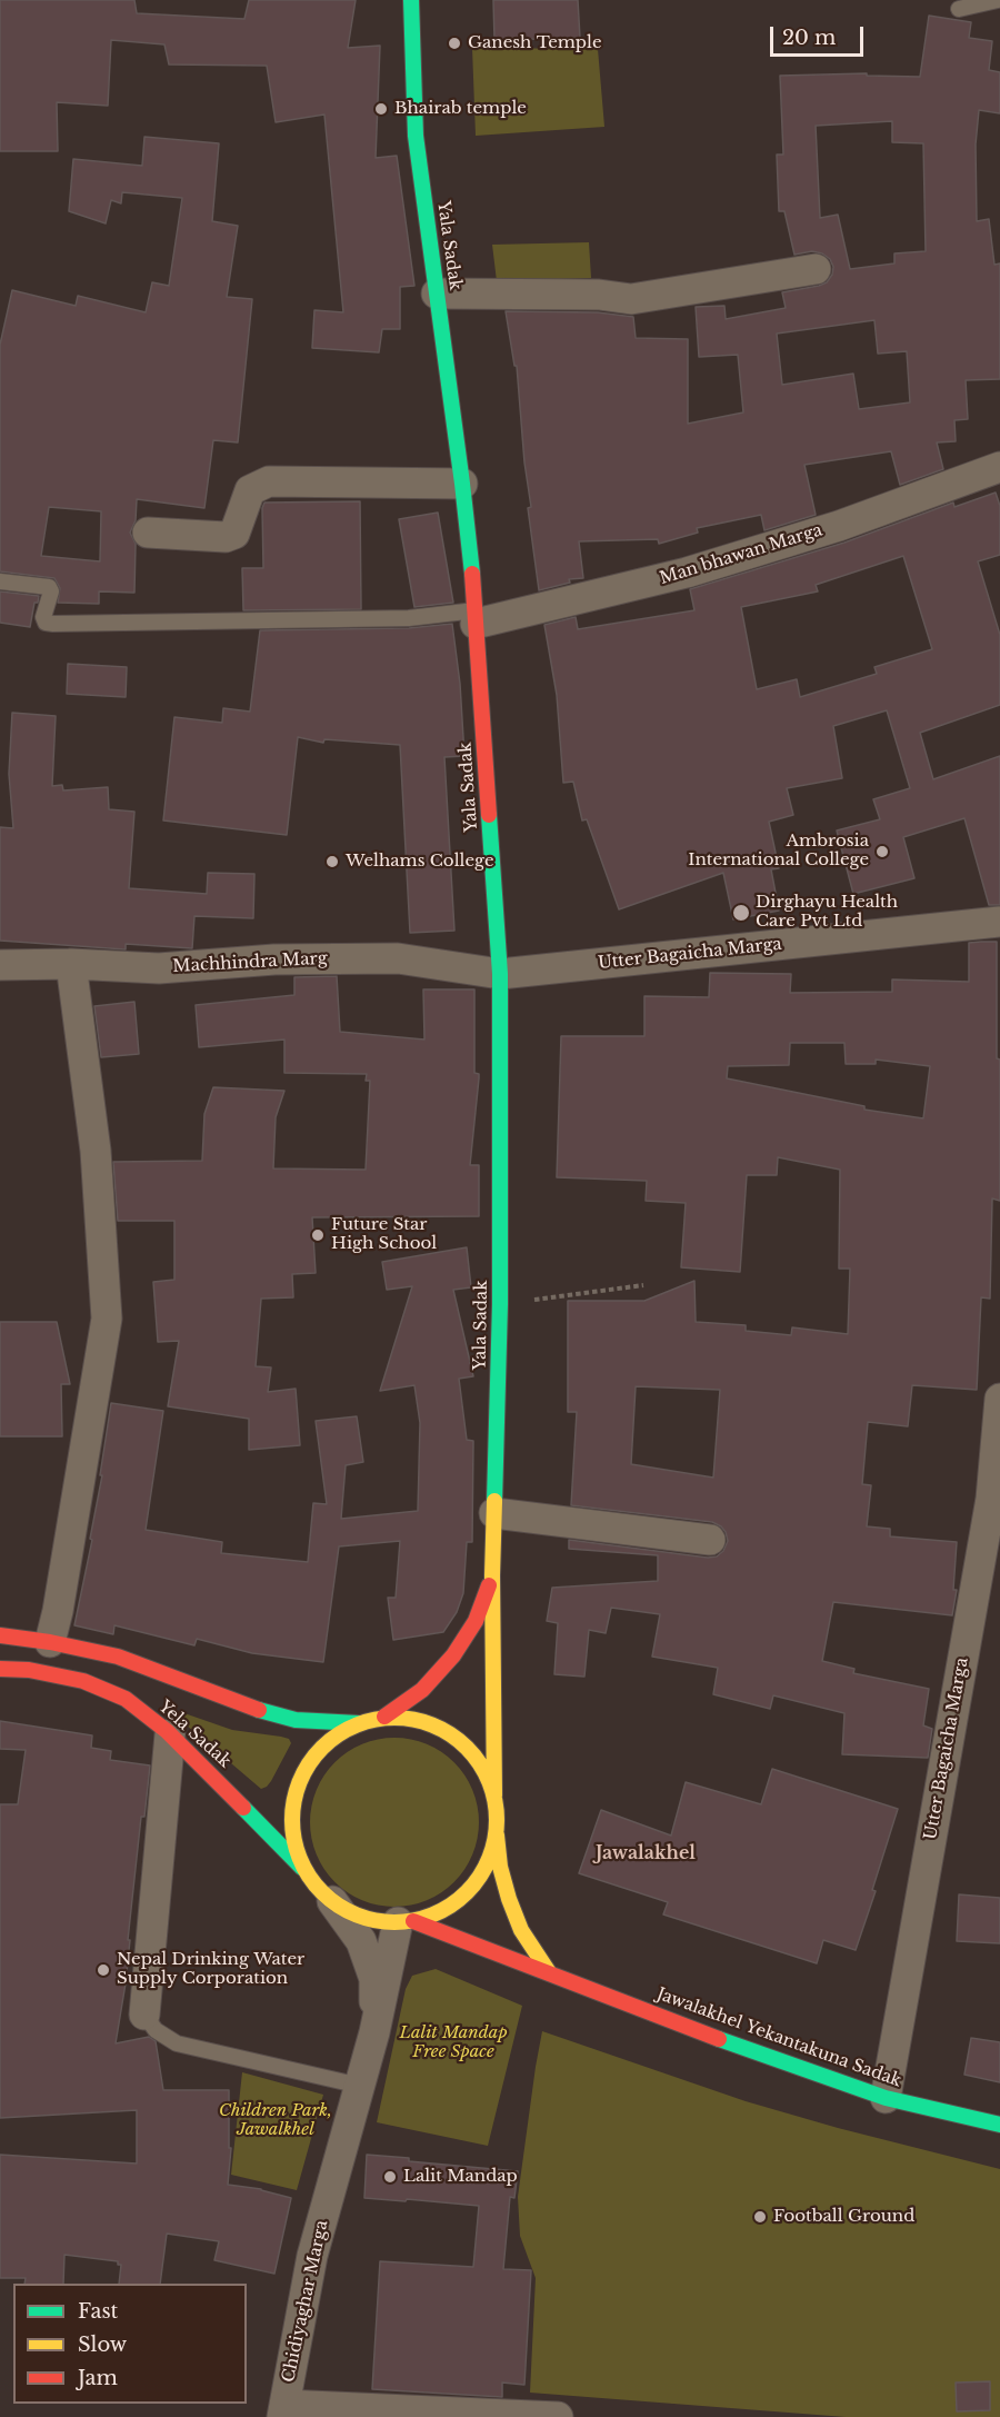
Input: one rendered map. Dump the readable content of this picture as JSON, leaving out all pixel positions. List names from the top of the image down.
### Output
{
  "streets": {
    "main road": ["Yala Sadak", "Yela Sadak", "Jawalakhel Yekantakuna Sadak"],
    "street": [
      "Man bhawan Marga",
      "Utter Bagaicha Marga",
      "Machhindra Marg",
      "Chidiyaghar Marga"
    ]
  },
  "crossings": [
    ["Yala Sadak", "Man bhawan Marga"],
    ["Yala Sadak", "Utter Bagaicha Marga"],
    ["Yala Sadak", "Machhindra Marg"],
    ["Yala Sadak", "Yela Sadak"],
    ["Yala Sadak", "Jawalakhel Yekantakuna Sadak"],
    ["Yala Sadak", "Chidiyaghar Marga"],
    ["Utter Bagaicha Marga", "Machhindra Marg"],
    ["Utter Bagaicha Marga", "Jawalakhel Yekantakuna Sadak"],
    ["Yela Sadak", "Jawalakhel Yekantakuna Sadak"],
    ["Yela Sadak", "Chidiyaghar Marga"],
    ["Jawalakhel Yekantakuna Sadak", "Chidiyaghar Marga"]
  ],
  "districts": ["Jawalakhel"],
  "parks": ["Lalit Mandap Free Space", "Children Park, Jawalkhel"],
  "places": [
    "Ganesh Temple",
    "Bhairab temple",
    "Ambrosia International College",
    "Welhams College",
    "Dirghayu Health Care Pvt Ltd",
    "Future Star High School",
    "Nepal Drinking Water Supply Corporation",
    "Lalit Mandap",
    "Football Ground"
  ],
  "legend": ["Fast", "Slow", "Jam"],
  "scale_bar": "20 m"
}
